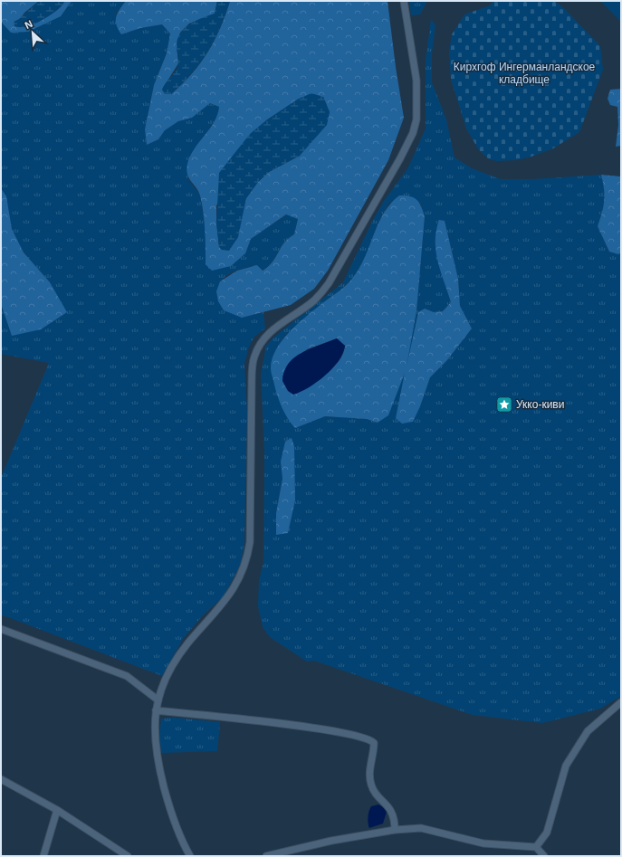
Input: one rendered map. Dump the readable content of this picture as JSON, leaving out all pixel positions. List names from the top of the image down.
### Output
{
  "parks": ["Кирхгоф Ингерманландское кладбище"],
  "places": {
    "place": ["Укко-киви"]
  },
  "north": "top left"
}
